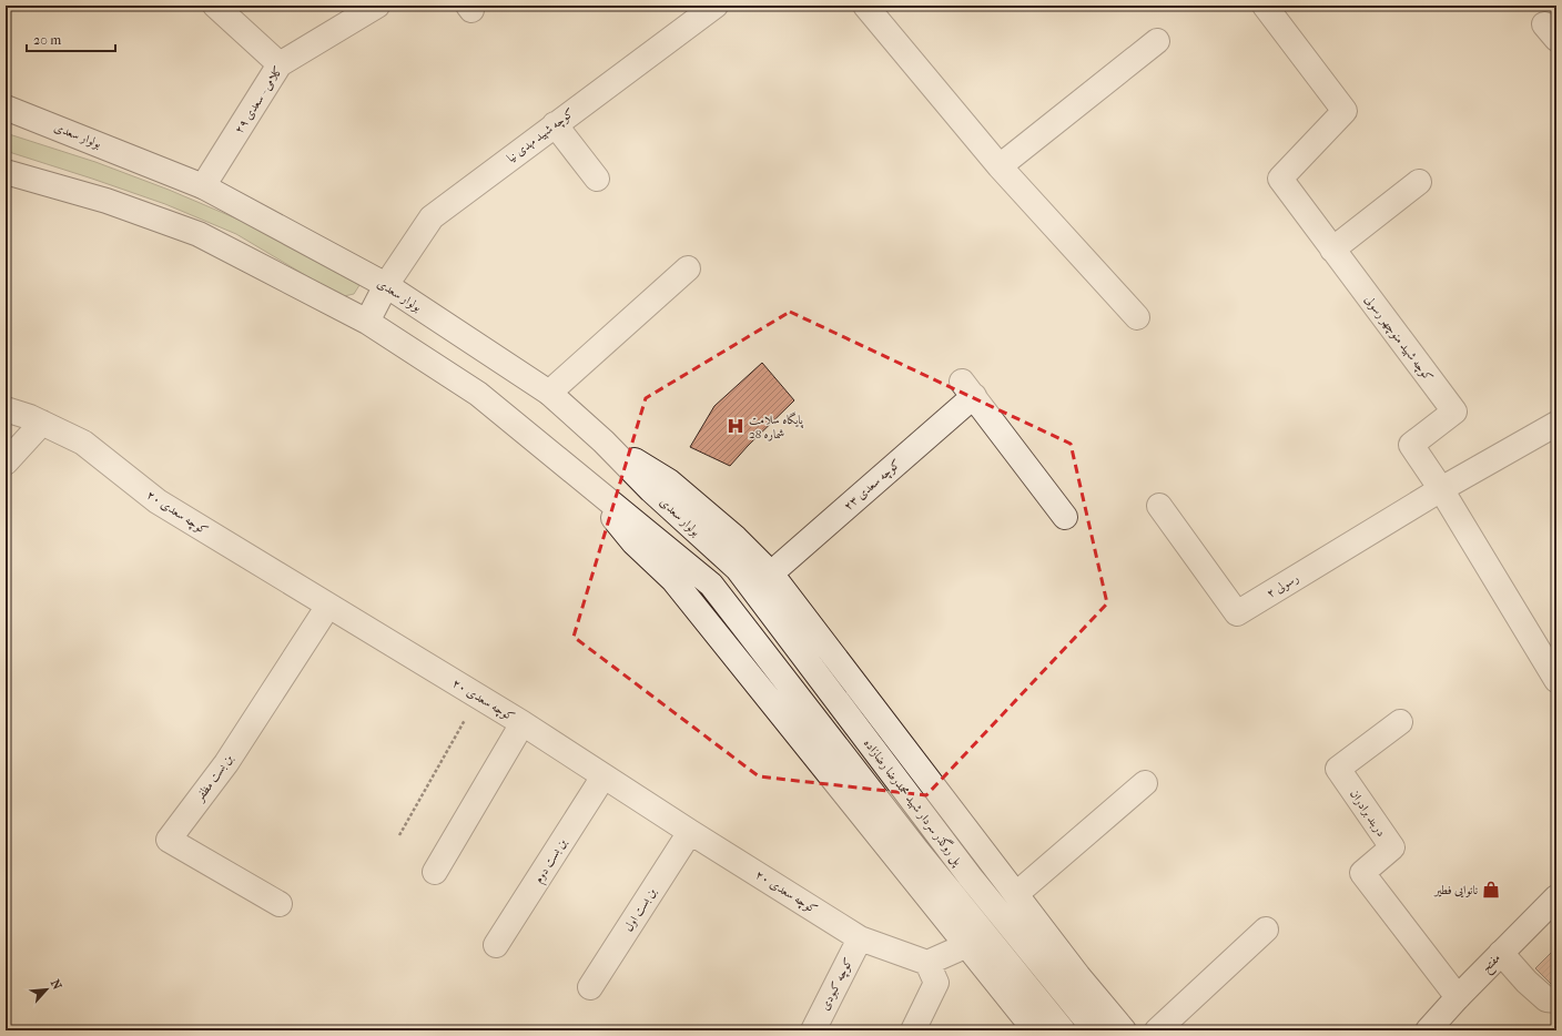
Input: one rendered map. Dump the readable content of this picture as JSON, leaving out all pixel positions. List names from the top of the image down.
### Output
{
  "streets": {
    "street": [
      "کلامی - سعدی ۲۹",
      "بولوار سعدی",
      "کوچه شهید مهدی نیا",
      "کوچه شهید منوچهر رسولی",
      "کوچه سعدی ۲۳",
      "کوچه سعدی ۲۰",
      "رسولی ۲",
      "بن بست مظفر",
      "پل روگذر سردار شهید محمدرضا رضازاده",
      "دربند برادران",
      "بن بست دوم",
      "بن بست اول",
      "مفتح",
      "کوچه کبودی"
    ]
  },
  "crossings": [
    ["کلامی - سعدی ۲۹", "بولوار سعدی"],
    ["بولوار سعدی", "کوچه شهید مهدی نیا"],
    ["بولوار سعدی", "پل روگذر سردار شهید محمدرضا رضازاده"],
    ["کوچه شهید منوچهر رسولی", "رسولی ۲"],
    ["کوچه سعدی ۲۰", "بن بست مظفر"],
    ["کوچه سعدی ۲۰", "بن بست دوم"],
    ["کوچه سعدی ۲۰", "بن بست اول"],
    ["کوچه سعدی ۲۰", "کوچه کبودی"],
    ["دربند برادران", "مفتح"]
  ],
  "places": {
    "hospital": ["پایگاه سلامت شماره 28"],
    "shop": ["نانوایی فطیر"]
  },
  "scale_bar": "20 m",
  "north": "top right"
}
